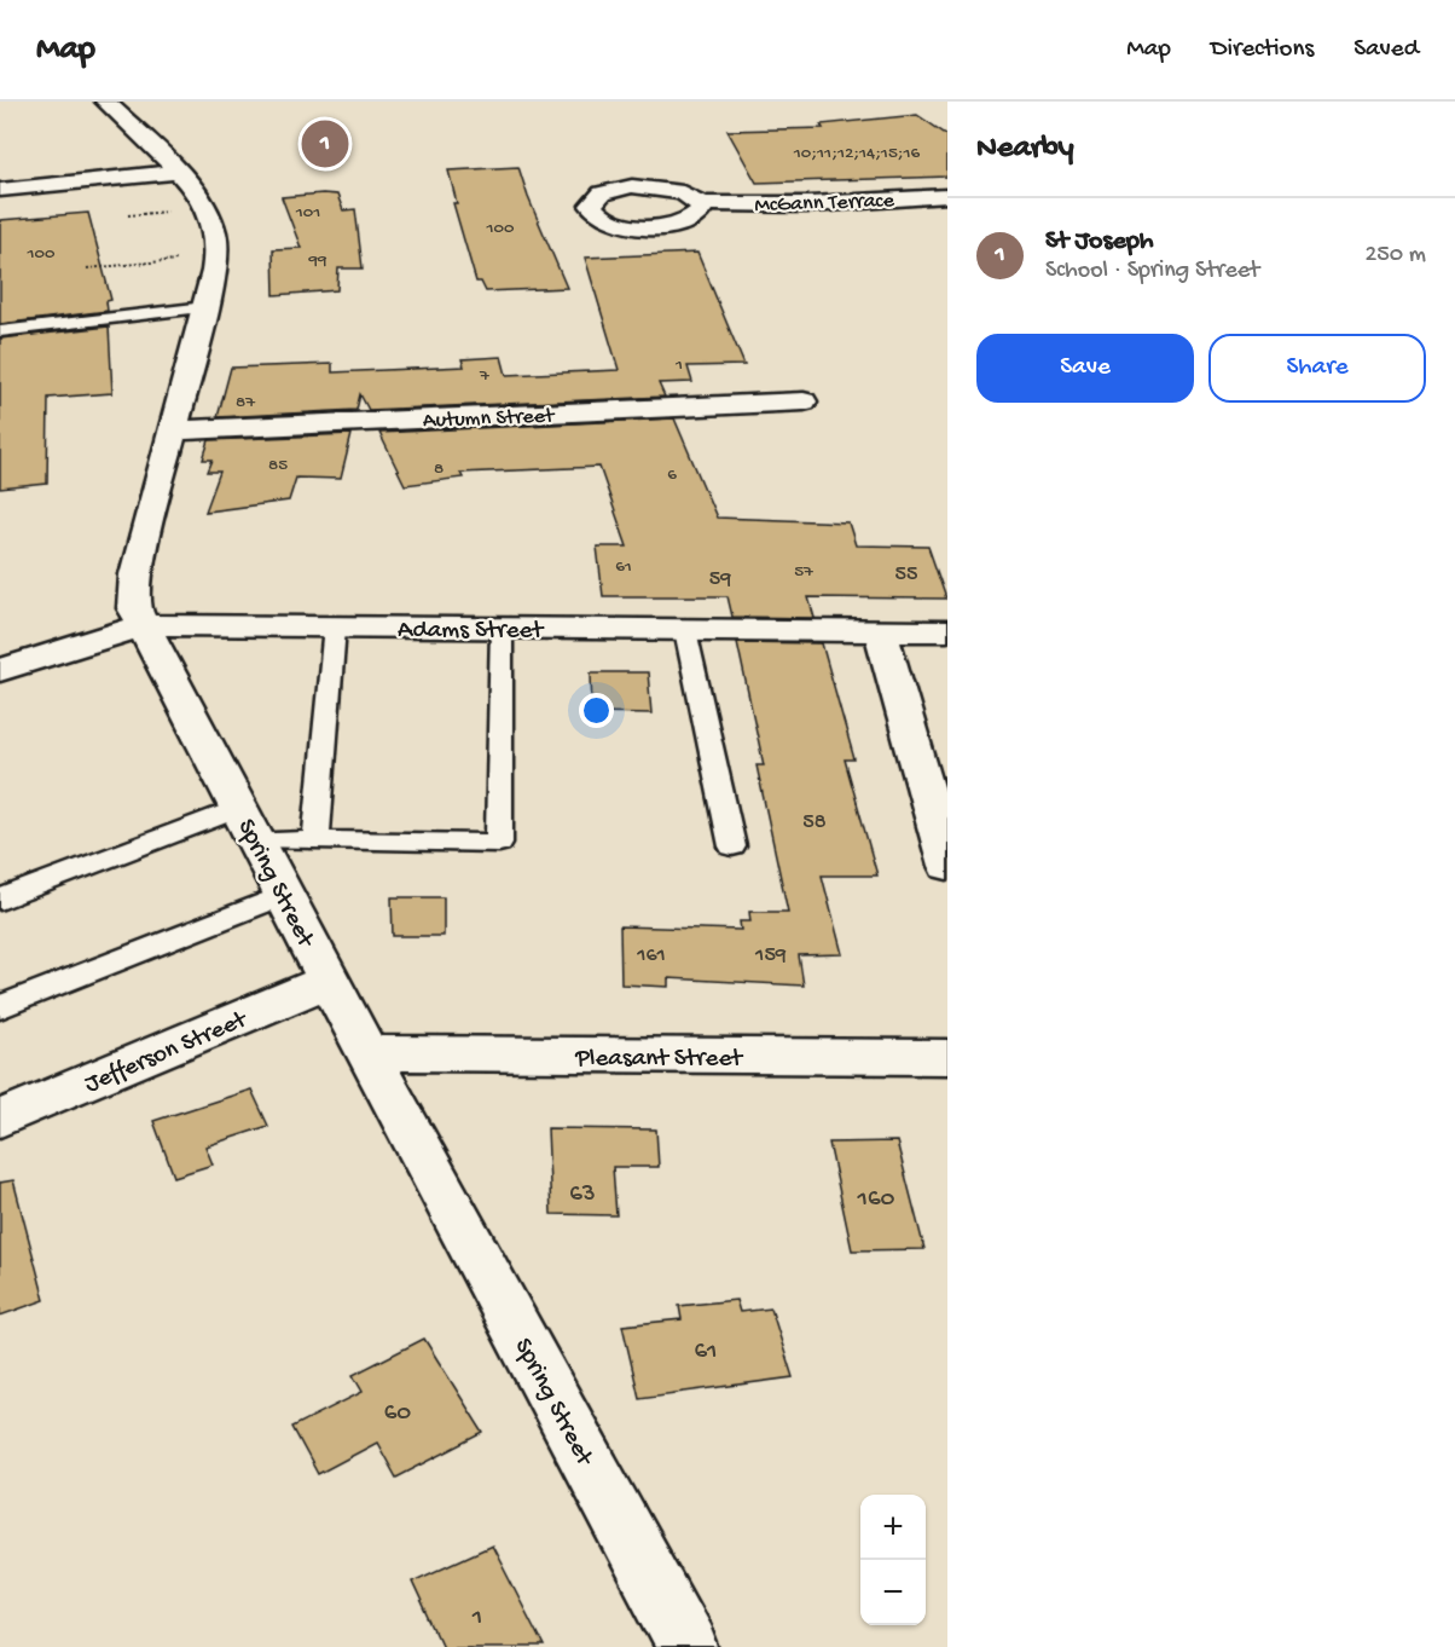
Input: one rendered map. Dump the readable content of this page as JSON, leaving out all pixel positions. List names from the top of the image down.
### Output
{
  "streets": {
    "street": [
      "McGann Terrace",
      "Autumn Street",
      "Adams Street",
      "Spring Street",
      "Jefferson Street",
      "Pleasant Street"
    ]
  },
  "crossings": [
    ["Autumn Street", "Spring Street"],
    ["Adams Street", "Spring Street"],
    ["Spring Street", "Jefferson Street"],
    ["Spring Street", "Pleasant Street"]
  ],
  "house_numbers": [
    "10;11;12;14;15;16",
    "101",
    "100",
    "100",
    "99",
    "1",
    "7",
    "87",
    "85",
    "8",
    "6",
    "61",
    "57",
    "55",
    "59",
    "58",
    "161",
    "159",
    "63",
    "160",
    "61",
    "60",
    "1"
  ],
  "page": {
    "header": "Map",
    "nav": ["Map", "Directions", "Saved"],
    "heading": "Nearby",
    "pins": "1",
    "list": [
      {
        "mark": "1",
        "name": "St Joseph",
        "note": "School · Spring Street",
        "value": "250 m"
      }
    ],
    "buttons": ["Save", "Share"],
    "map_buttons": ["+", "−"]
  }
}
